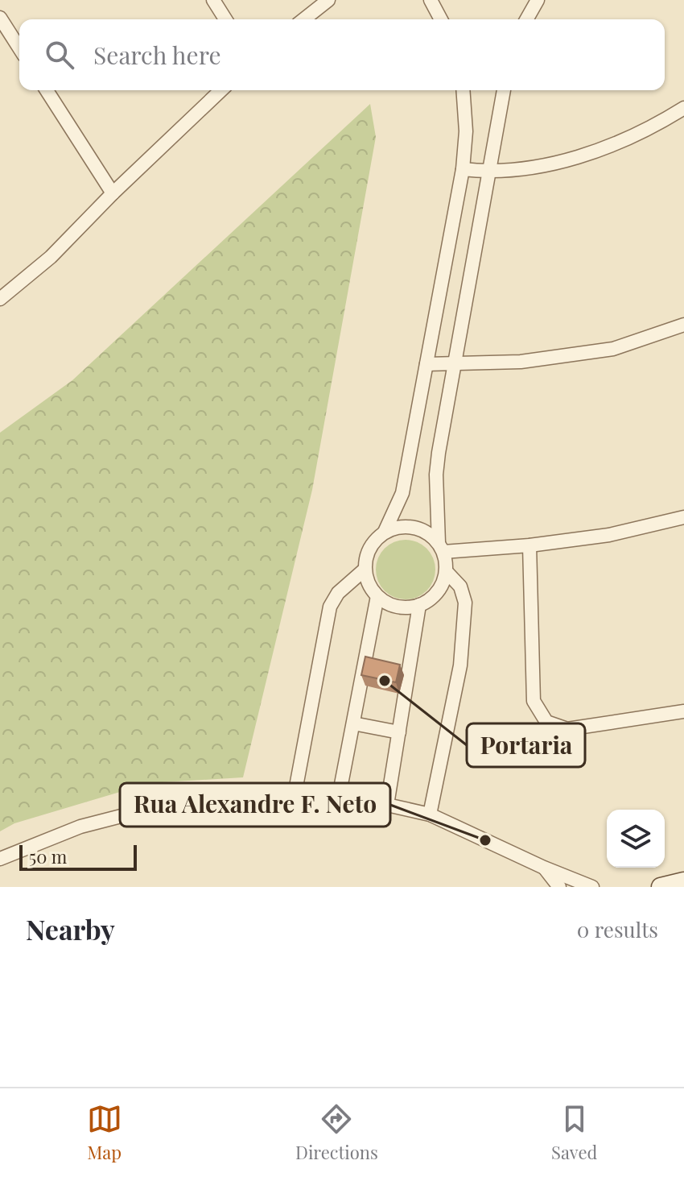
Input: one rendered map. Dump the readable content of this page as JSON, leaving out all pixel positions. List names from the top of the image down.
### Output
{
  "places": ["Portaria", "Rua Alexandre F. Neto"],
  "scale_bar": "50 m",
  "page": {
    "search": "Search here",
    "scale": "50 m",
    "heading": ["Nearby", "0 results"],
    "nav": ["Map", "Directions", "Saved"]
  }
}
